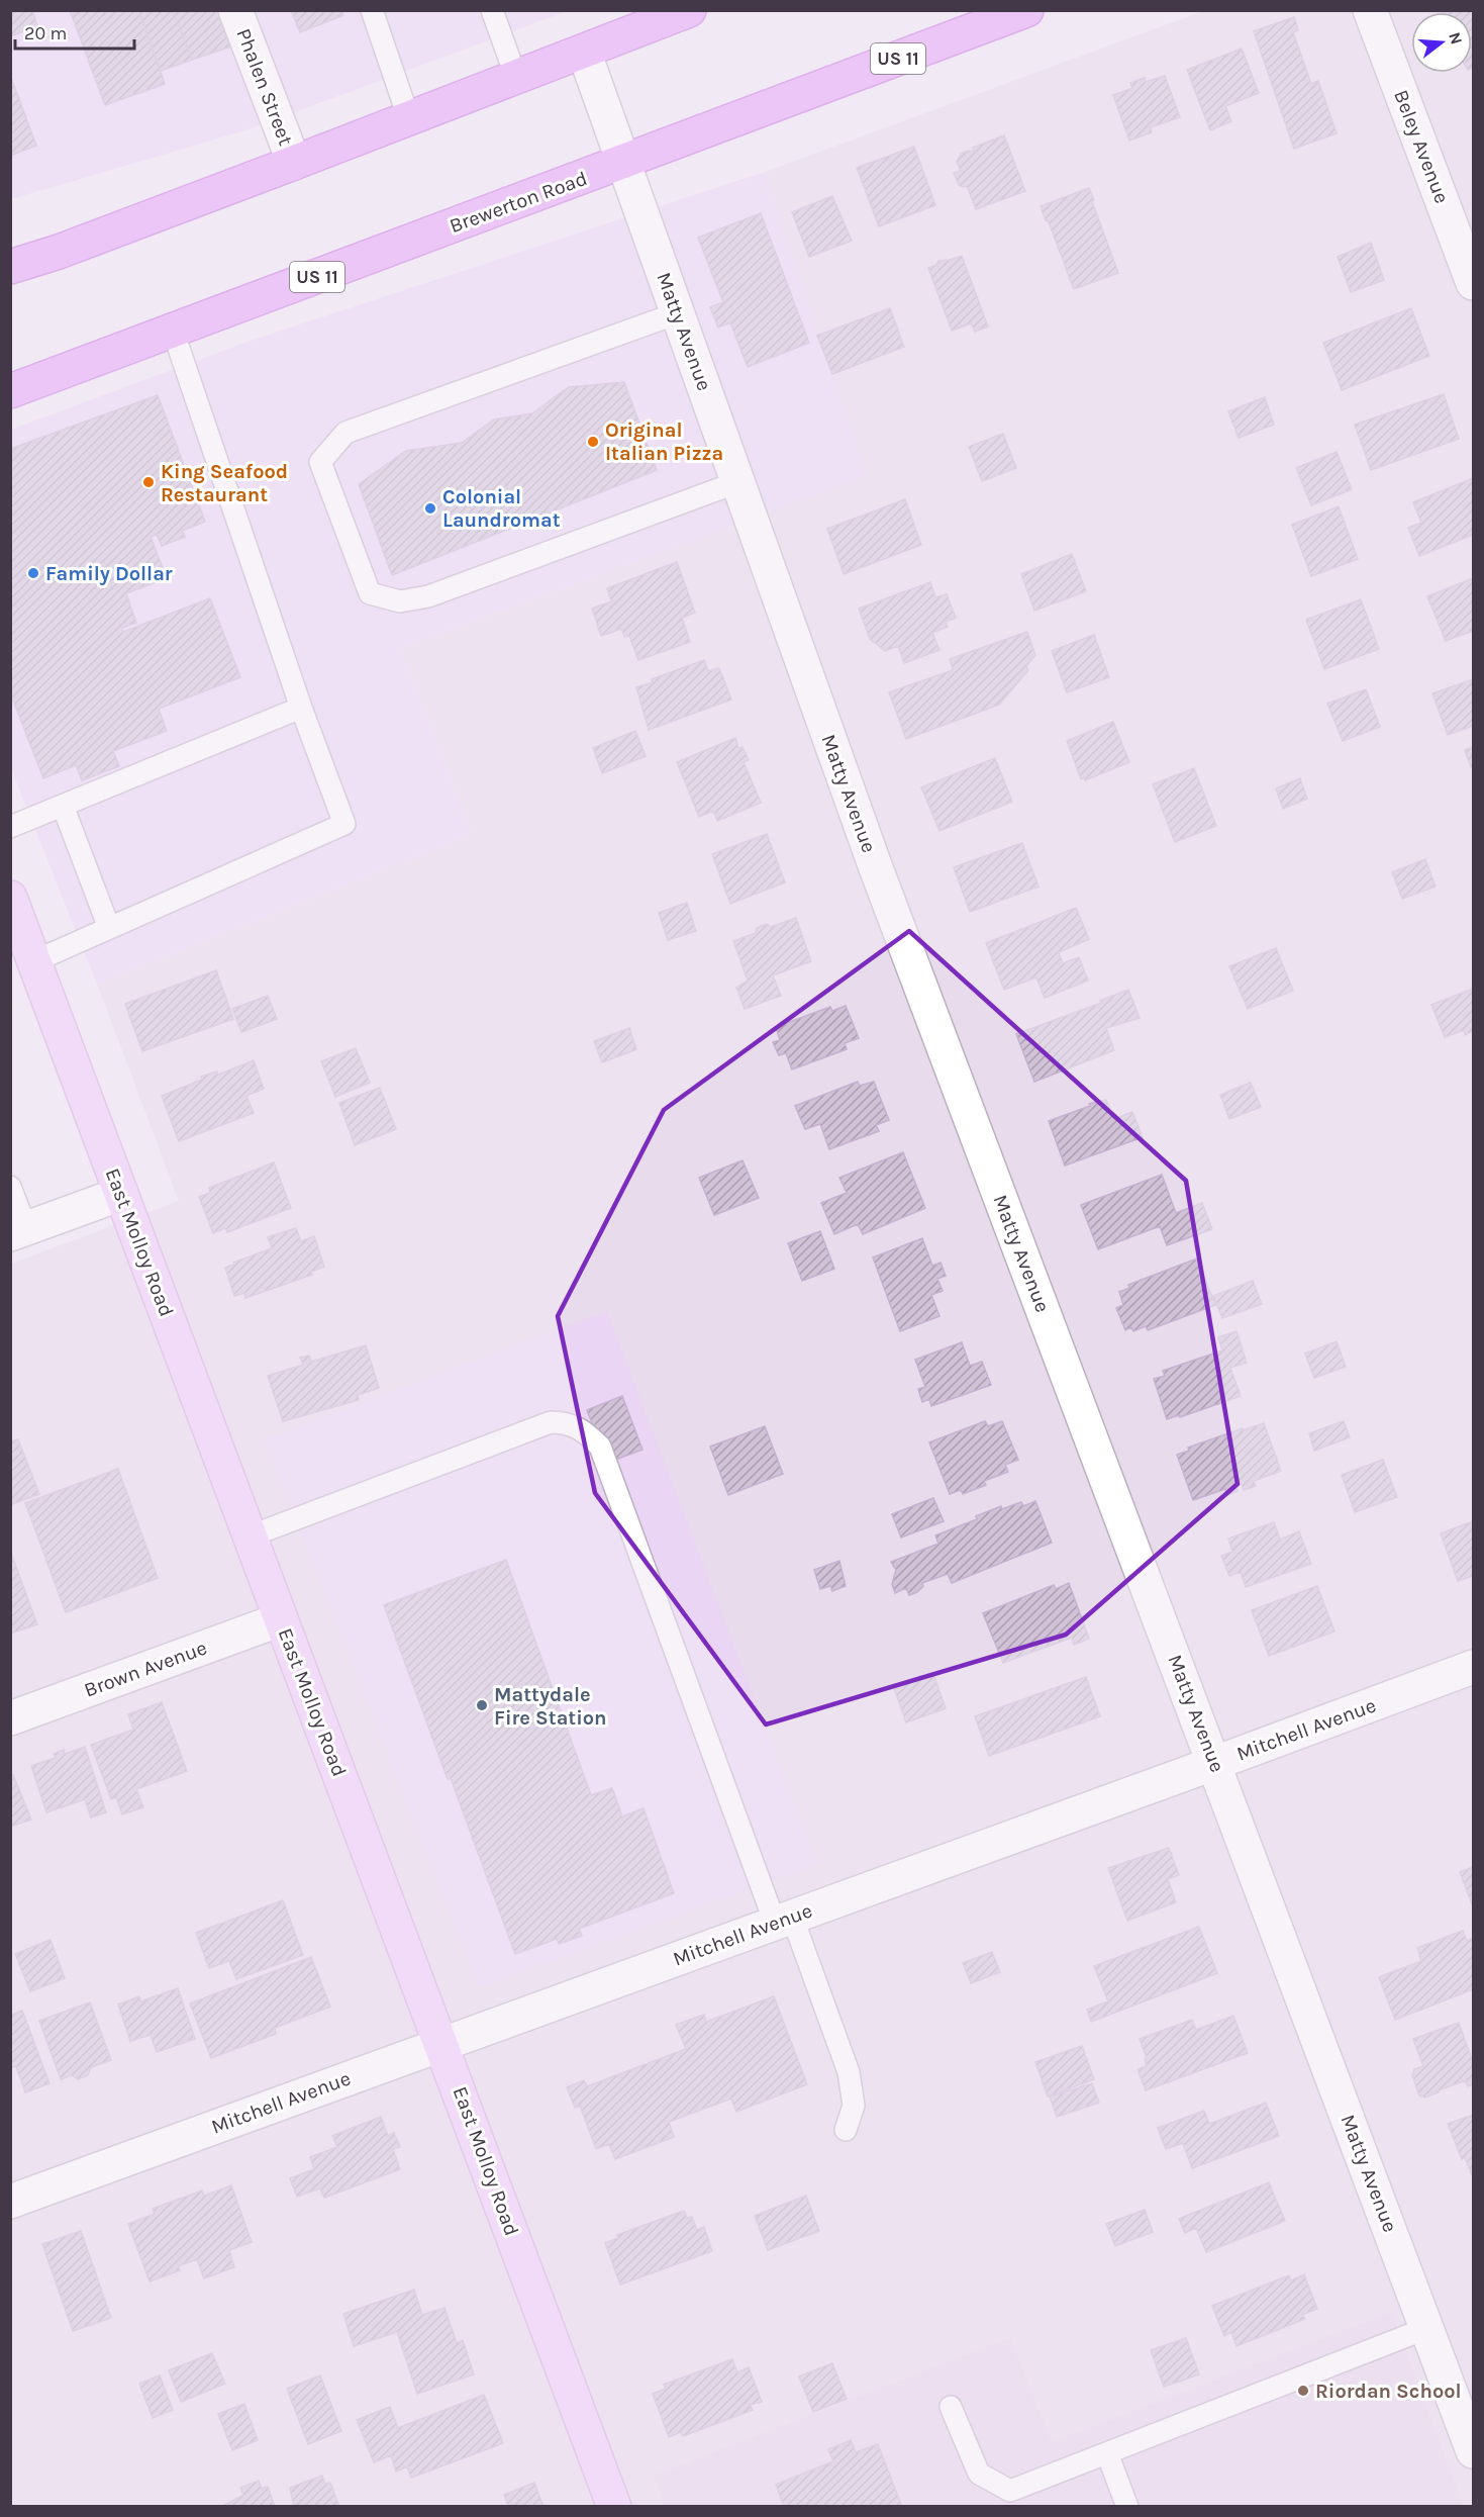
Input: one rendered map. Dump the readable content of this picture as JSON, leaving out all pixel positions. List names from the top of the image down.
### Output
{
  "streets": {
    "main road": ["US 11", "Brewerton Road"],
    "street": [
      "Phalen Street",
      "Beley Avenue",
      "Matty Avenue",
      "East Molloy Road",
      "Brown Avenue",
      "Mitchell Avenue"
    ]
  },
  "crossings": [
    ["Brewerton Road", "Matty Avenue"],
    ["Matty Avenue", "Mitchell Avenue"],
    ["East Molloy Road", "Brown Avenue"],
    ["East Molloy Road", "Mitchell Avenue"]
  ],
  "places": [
    "Original Italian Pizza",
    "King Seafood Restaurant",
    "Colonial Laundromat",
    "Family Dollar",
    "Mattydale Fire Station",
    "Riordan School"
  ],
  "scale_bar": "20 m",
  "north": "right"
}
